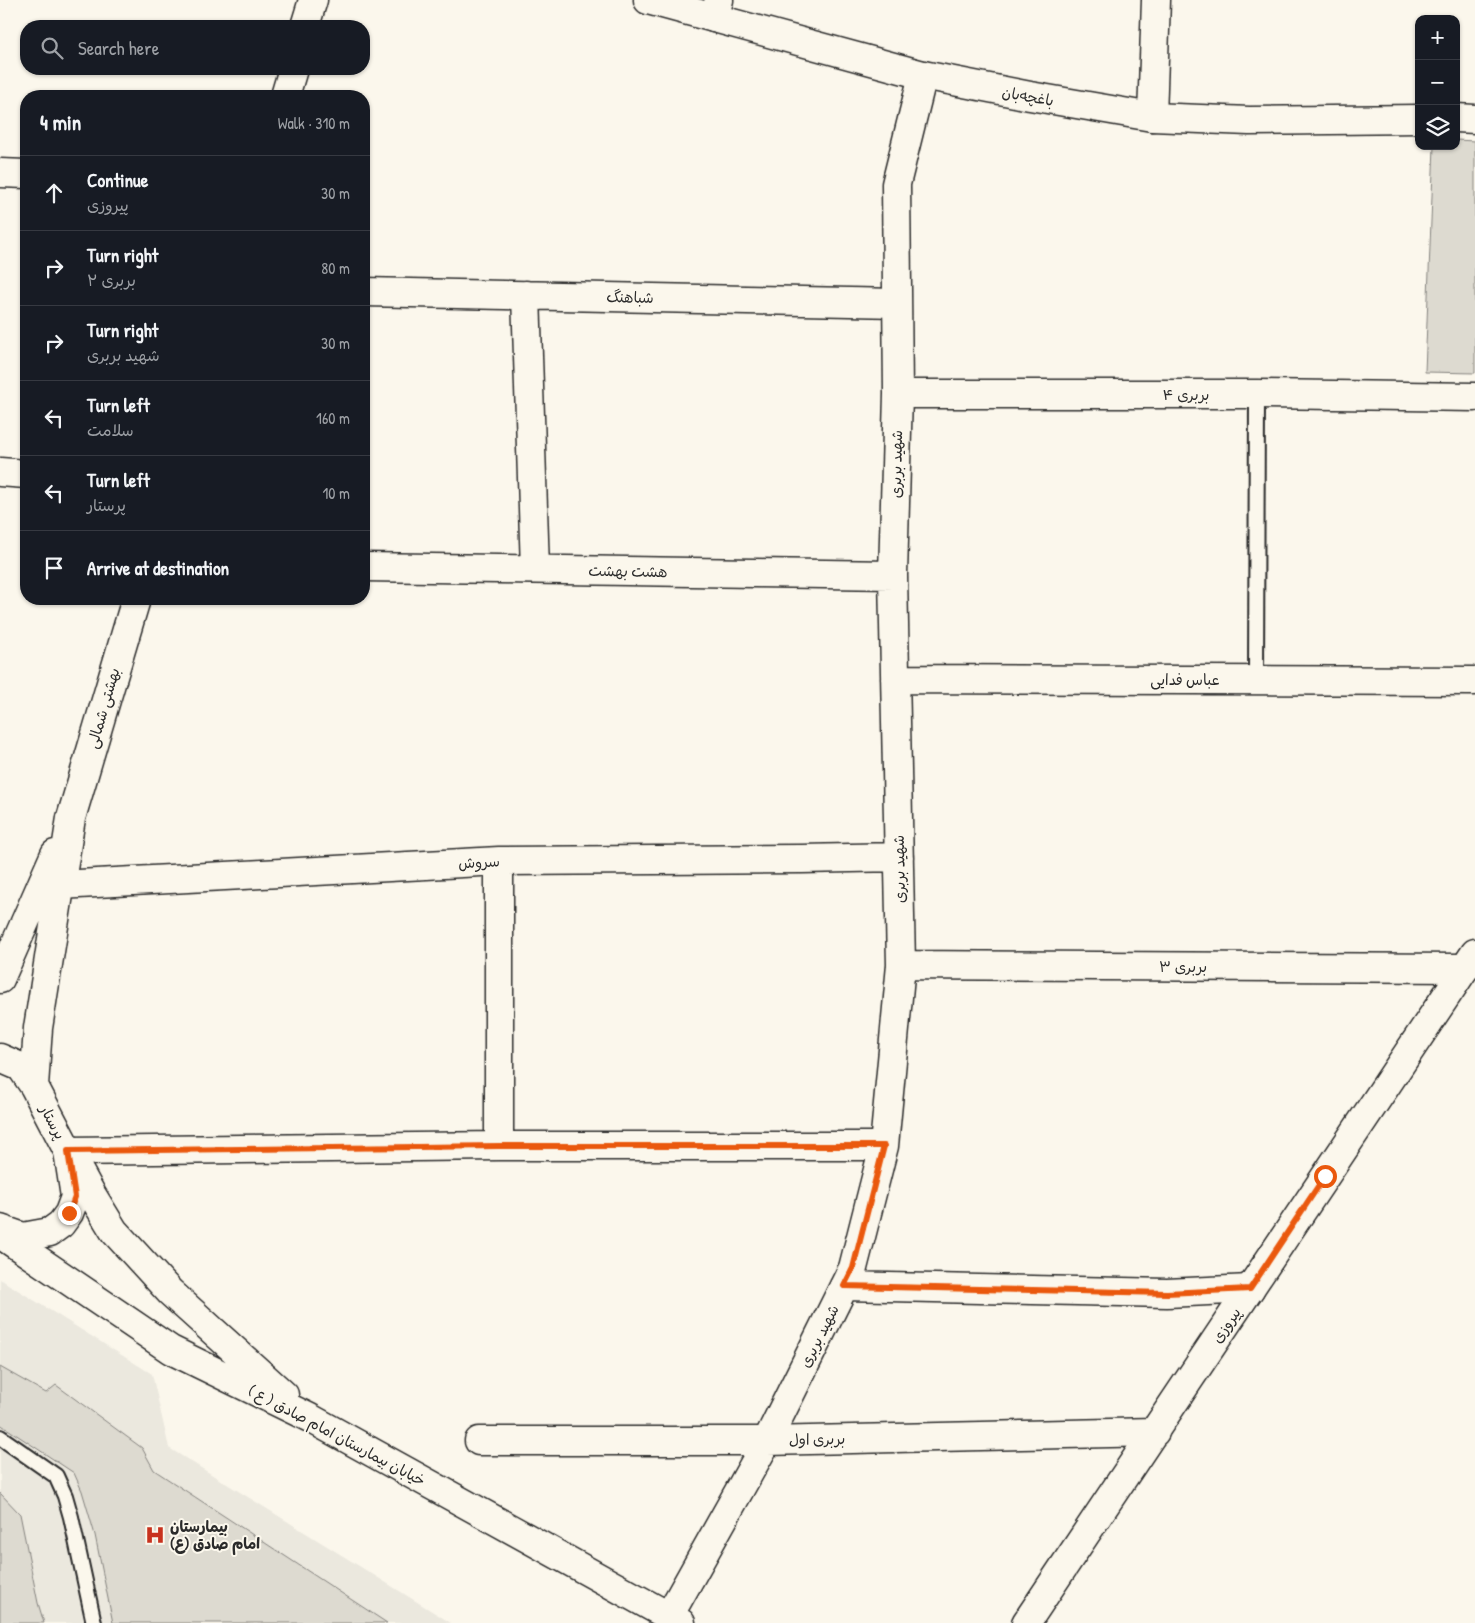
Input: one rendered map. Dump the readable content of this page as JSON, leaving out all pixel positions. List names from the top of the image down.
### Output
{
  "streets": {
    "street": [
      "باغچه‌بان",
      "شباهنگ",
      "بربری ۴",
      "شهید بربری",
      "هشت بهشت",
      "عباس فدایی",
      "بهشتی شمالی",
      "سروش",
      "بربری ۳",
      "پرستار",
      "پیروزی",
      "خیابان بیمارستان امام صادق ( ع )",
      "بربری اول"
    ]
  },
  "crossings": [
    ["باغچه‌بان", "شهید بربری"],
    ["شباهنگ", "شهید بربری"],
    ["بربری ۴", "شهید بربری"],
    ["شهید بربری", "هشت بهشت"],
    ["شهید بربری", "عباس فدایی"],
    ["شهید بربری", "سروش"],
    ["شهید بربری", "بربری ۳"],
    ["شهید بربری", "خیابان بیمارستان امام صادق ( ع )"],
    ["شهید بربری", "بربری اول"],
    ["بربری ۳", "پیروزی"],
    ["پیروزی", "بربری اول"]
  ],
  "places": {
    "hospital": ["بیمارستان امام صادق (ع)"]
  },
  "page": {
    "map_buttons": ["+", "−"],
    "search": "Search here",
    "heading": ["4 min", "Walk · 310 m"],
    "list": [
      ["Continue", "پیروزی", "30 m"],
      ["Turn right", "بربری ۲", "80 m"],
      ["Turn right", "شهید بربری", "30 m"],
      ["Turn left", "سلامت", "160 m"],
      ["Turn left", "پرستار", "10 m"],
      "Arrive at destination"
    ]
  }
}
